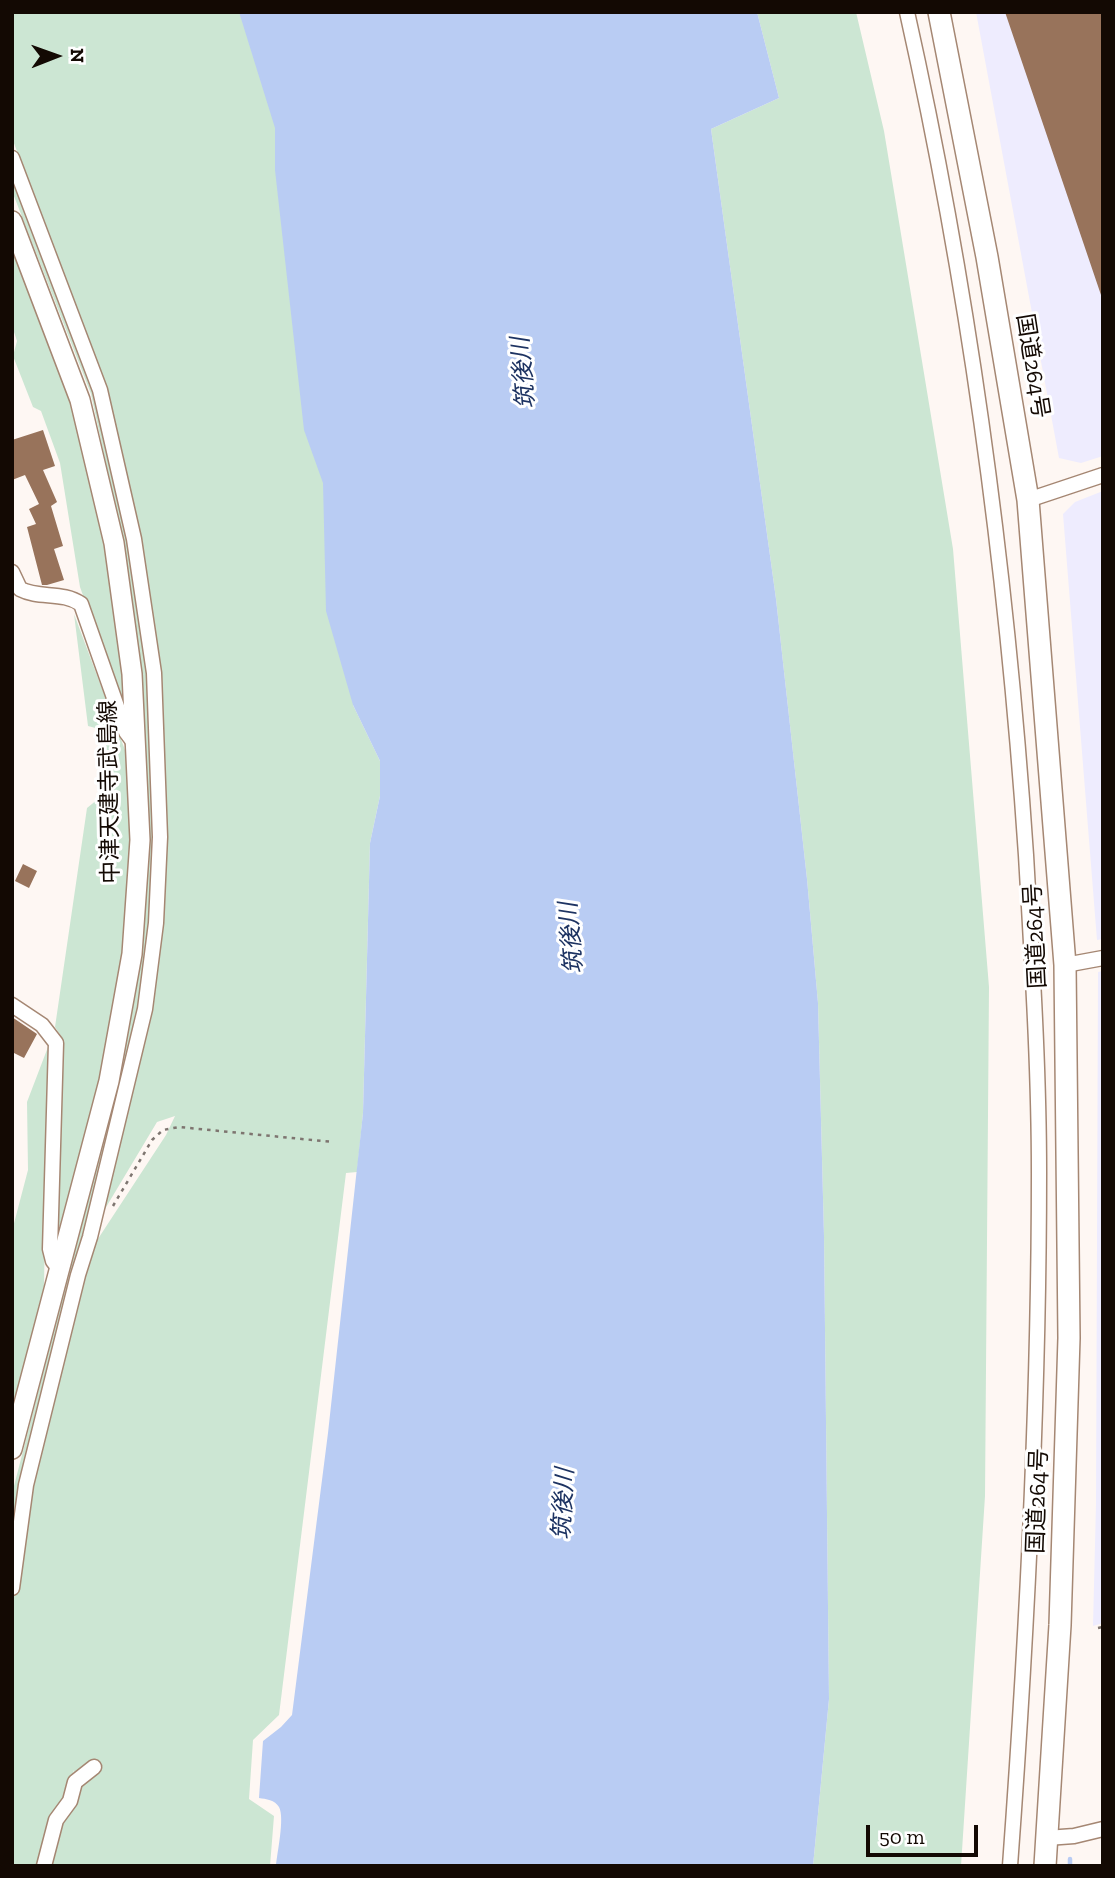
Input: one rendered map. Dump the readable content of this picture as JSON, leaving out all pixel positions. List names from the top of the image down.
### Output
{
  "streets": {
    "highway": ["国道264号"],
    "main road": ["中津天建寺武島線"]
  },
  "water": ["筑後川"],
  "scale_bar": "50 m",
  "north": "right"
}
